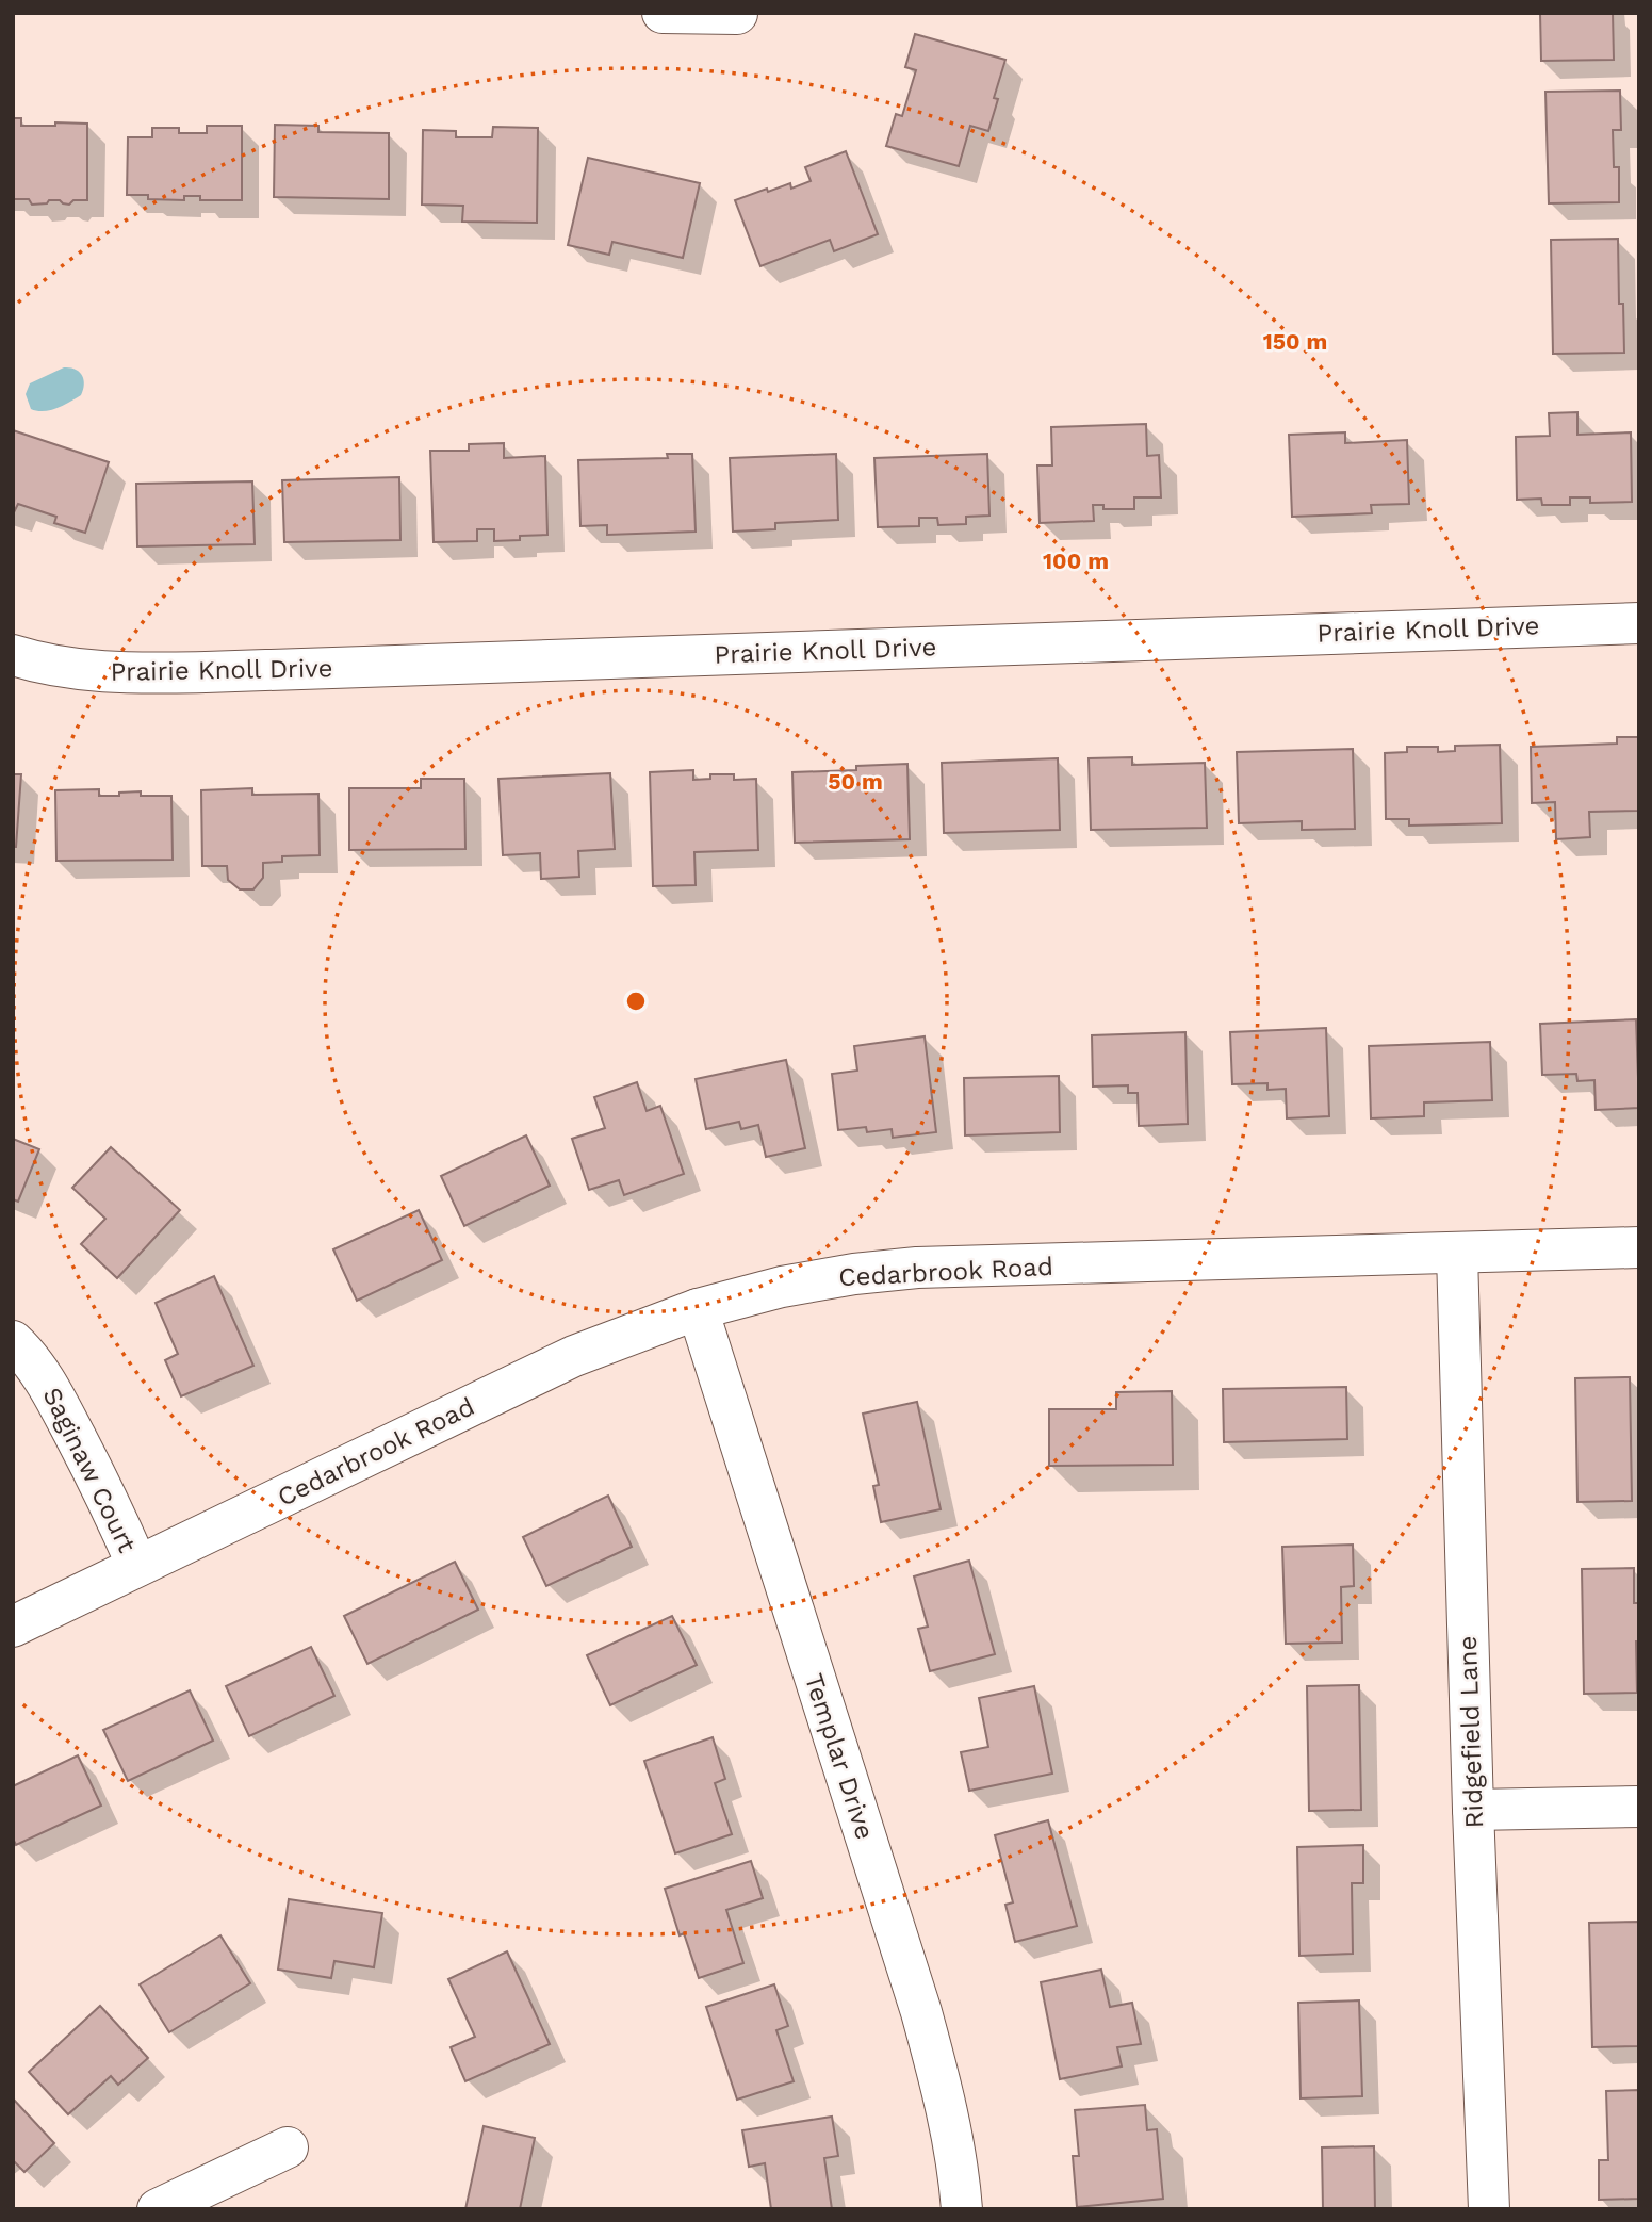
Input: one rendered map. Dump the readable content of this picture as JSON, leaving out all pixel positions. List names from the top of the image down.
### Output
{
  "streets": {
    "street": [
      "Prairie Knoll Drive",
      "Cedarbrook Road",
      "Saginaw Court",
      "Ridgefield Lane",
      "Templar Drive"
    ]
  },
  "crossings": [
    ["Cedarbrook Road", "Saginaw Court"],
    ["Cedarbrook Road", "Ridgefield Lane"],
    ["Cedarbrook Road", "Templar Drive"]
  ],
  "rings": ["150 m", "100 m", "50 m"]
}
